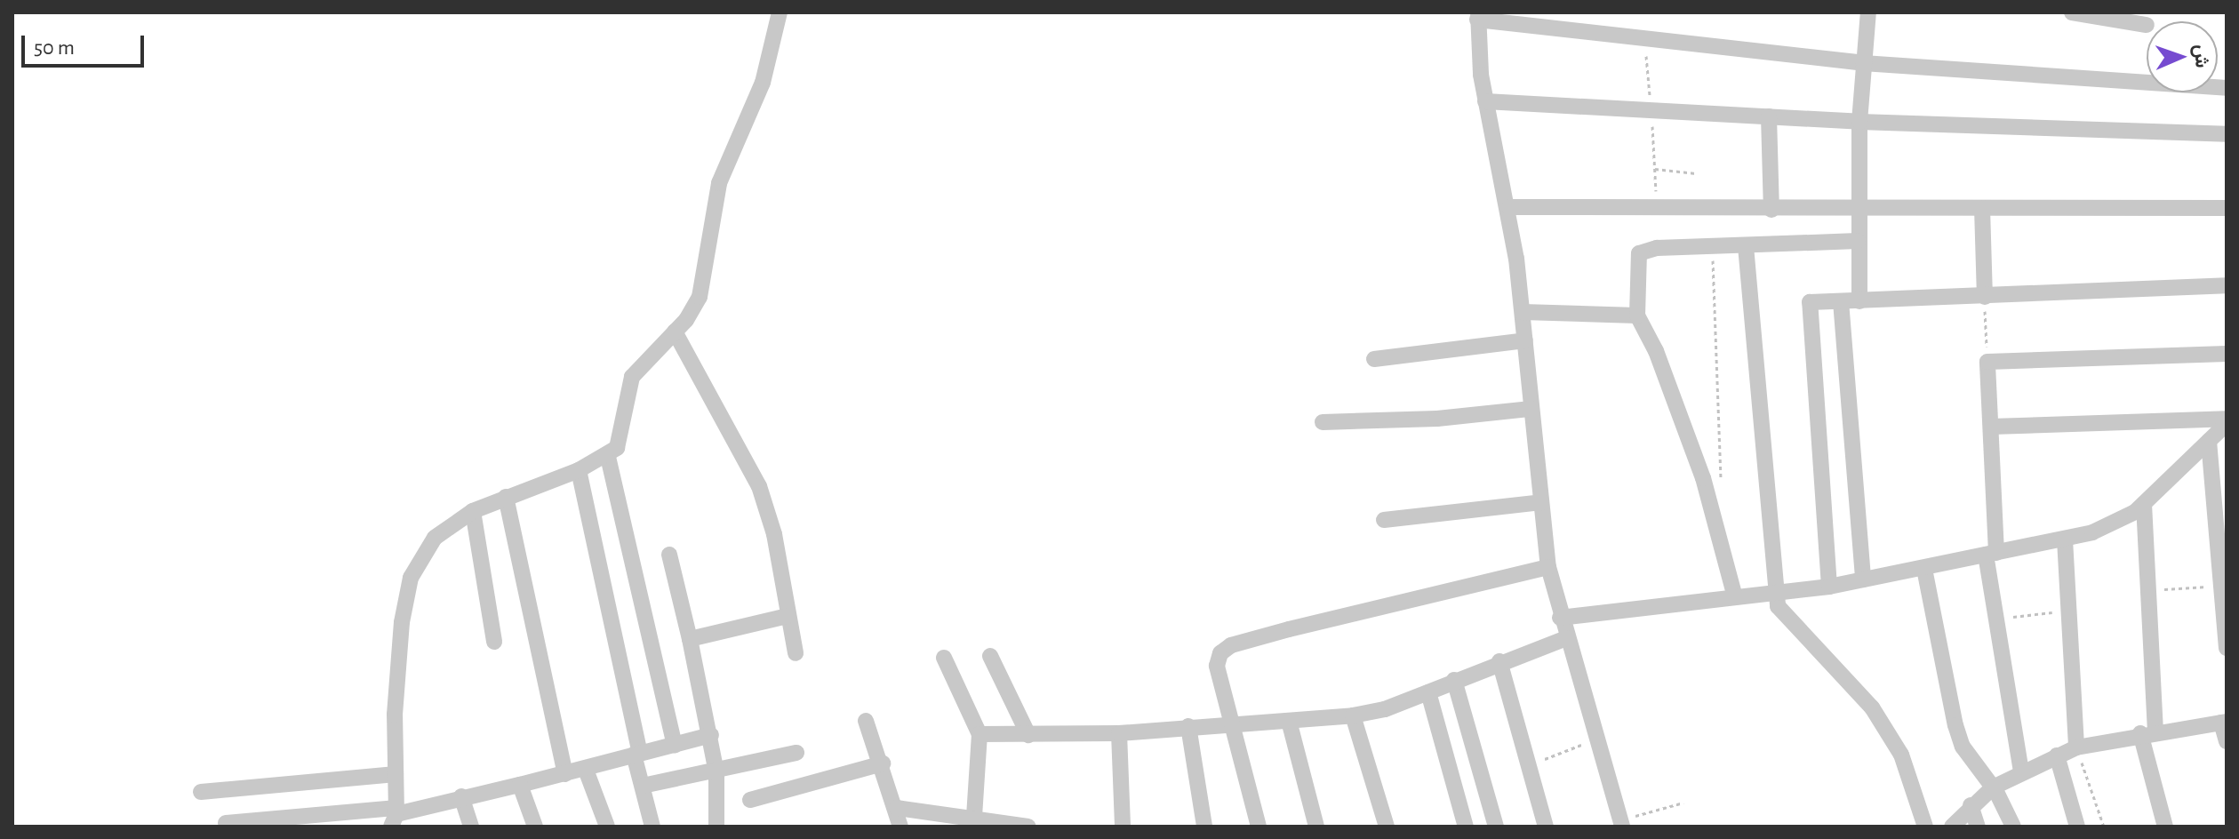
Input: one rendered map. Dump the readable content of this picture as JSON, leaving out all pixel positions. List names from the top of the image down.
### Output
{
  "scale_bar": "50 m",
  "north": "right"
}
